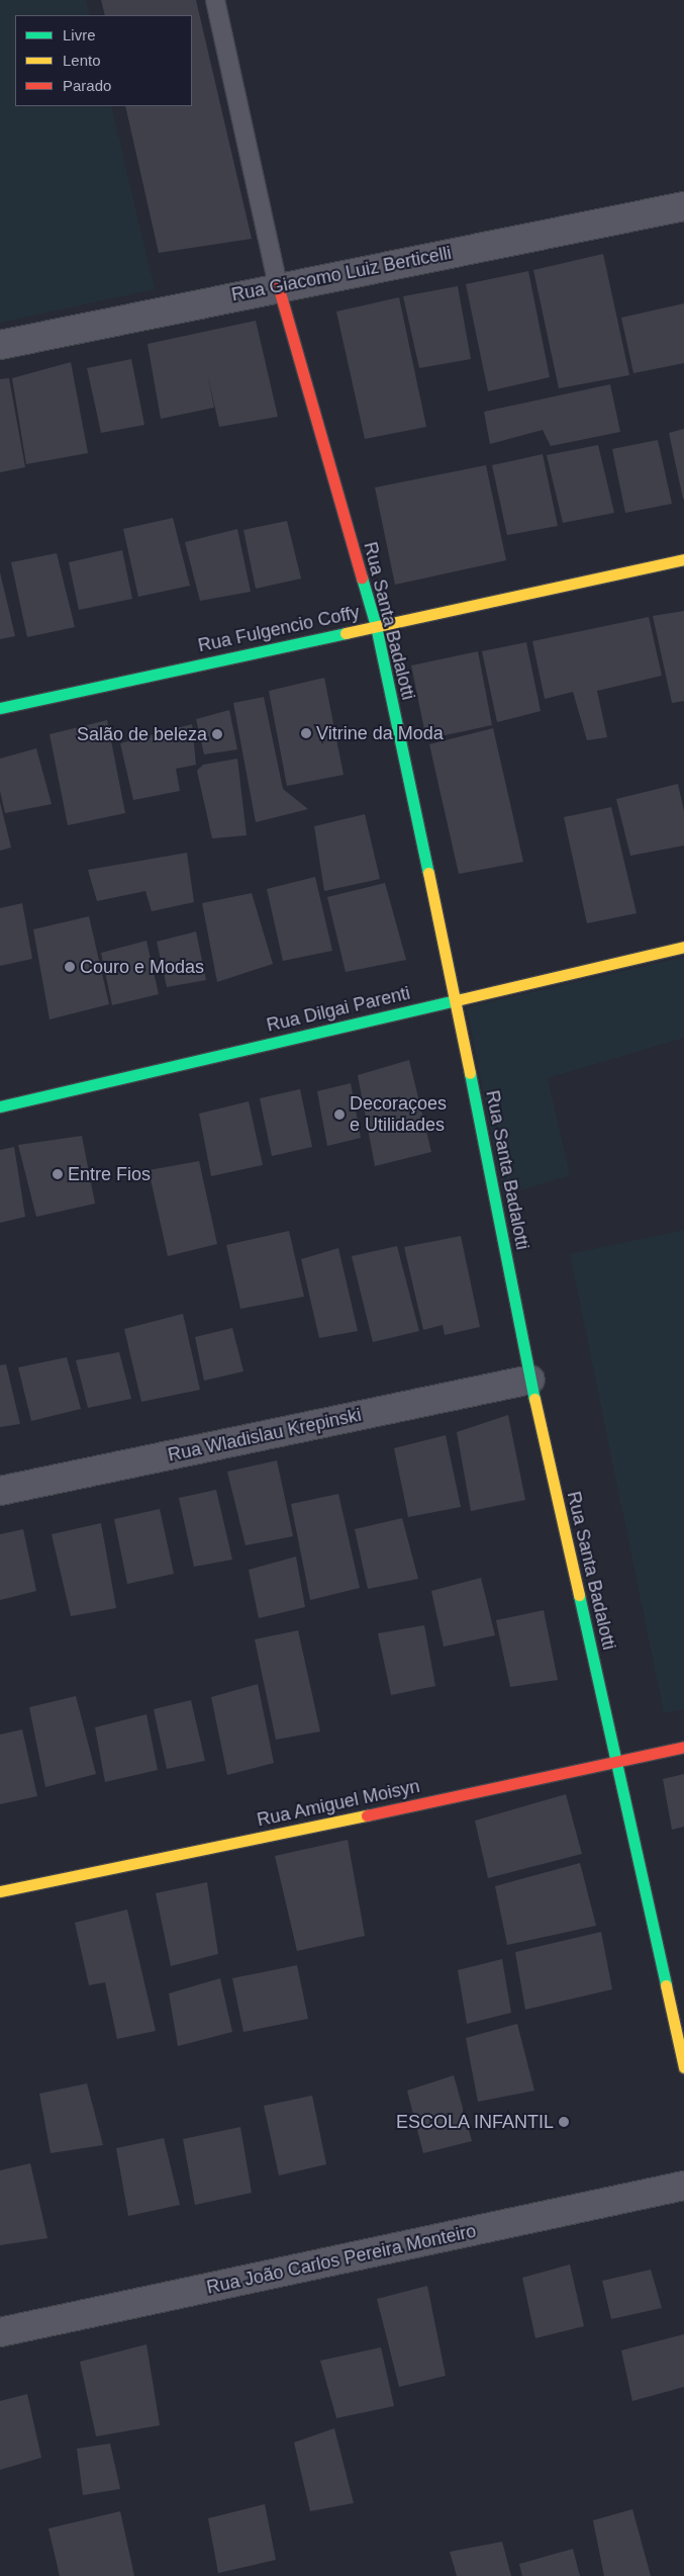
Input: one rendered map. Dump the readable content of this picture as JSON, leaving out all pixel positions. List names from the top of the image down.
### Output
{
  "streets": {
    "street": [
      "Rua Giacomo Luiz Berticelli",
      "Rua Santa Badalotti",
      "Rua Fulgencio Coffy",
      "Rua Dilgai Parenti",
      "Rua Wladislau Krepinski",
      "Rua Amiguel Moisyn",
      "Rua João Carlos Pereira Monteiro"
    ]
  },
  "crossings": [
    ["Rua Giacomo Luiz Berticelli", "Rua Santa Badalotti"],
    ["Rua Santa Badalotti", "Rua Fulgencio Coffy"],
    ["Rua Santa Badalotti", "Rua Dilgai Parenti"],
    ["Rua Santa Badalotti", "Rua Wladislau Krepinski"],
    ["Rua Santa Badalotti", "Rua Amiguel Moisyn"]
  ],
  "places": [
    "Vitrine da Moda",
    "Salão de beleza",
    "Couro e Modas",
    "Decoraçoes e Utilidades",
    "Entre Fios",
    "ESCOLA INFANTIL"
  ],
  "legend": ["Livre", "Lento", "Parado"]
}
